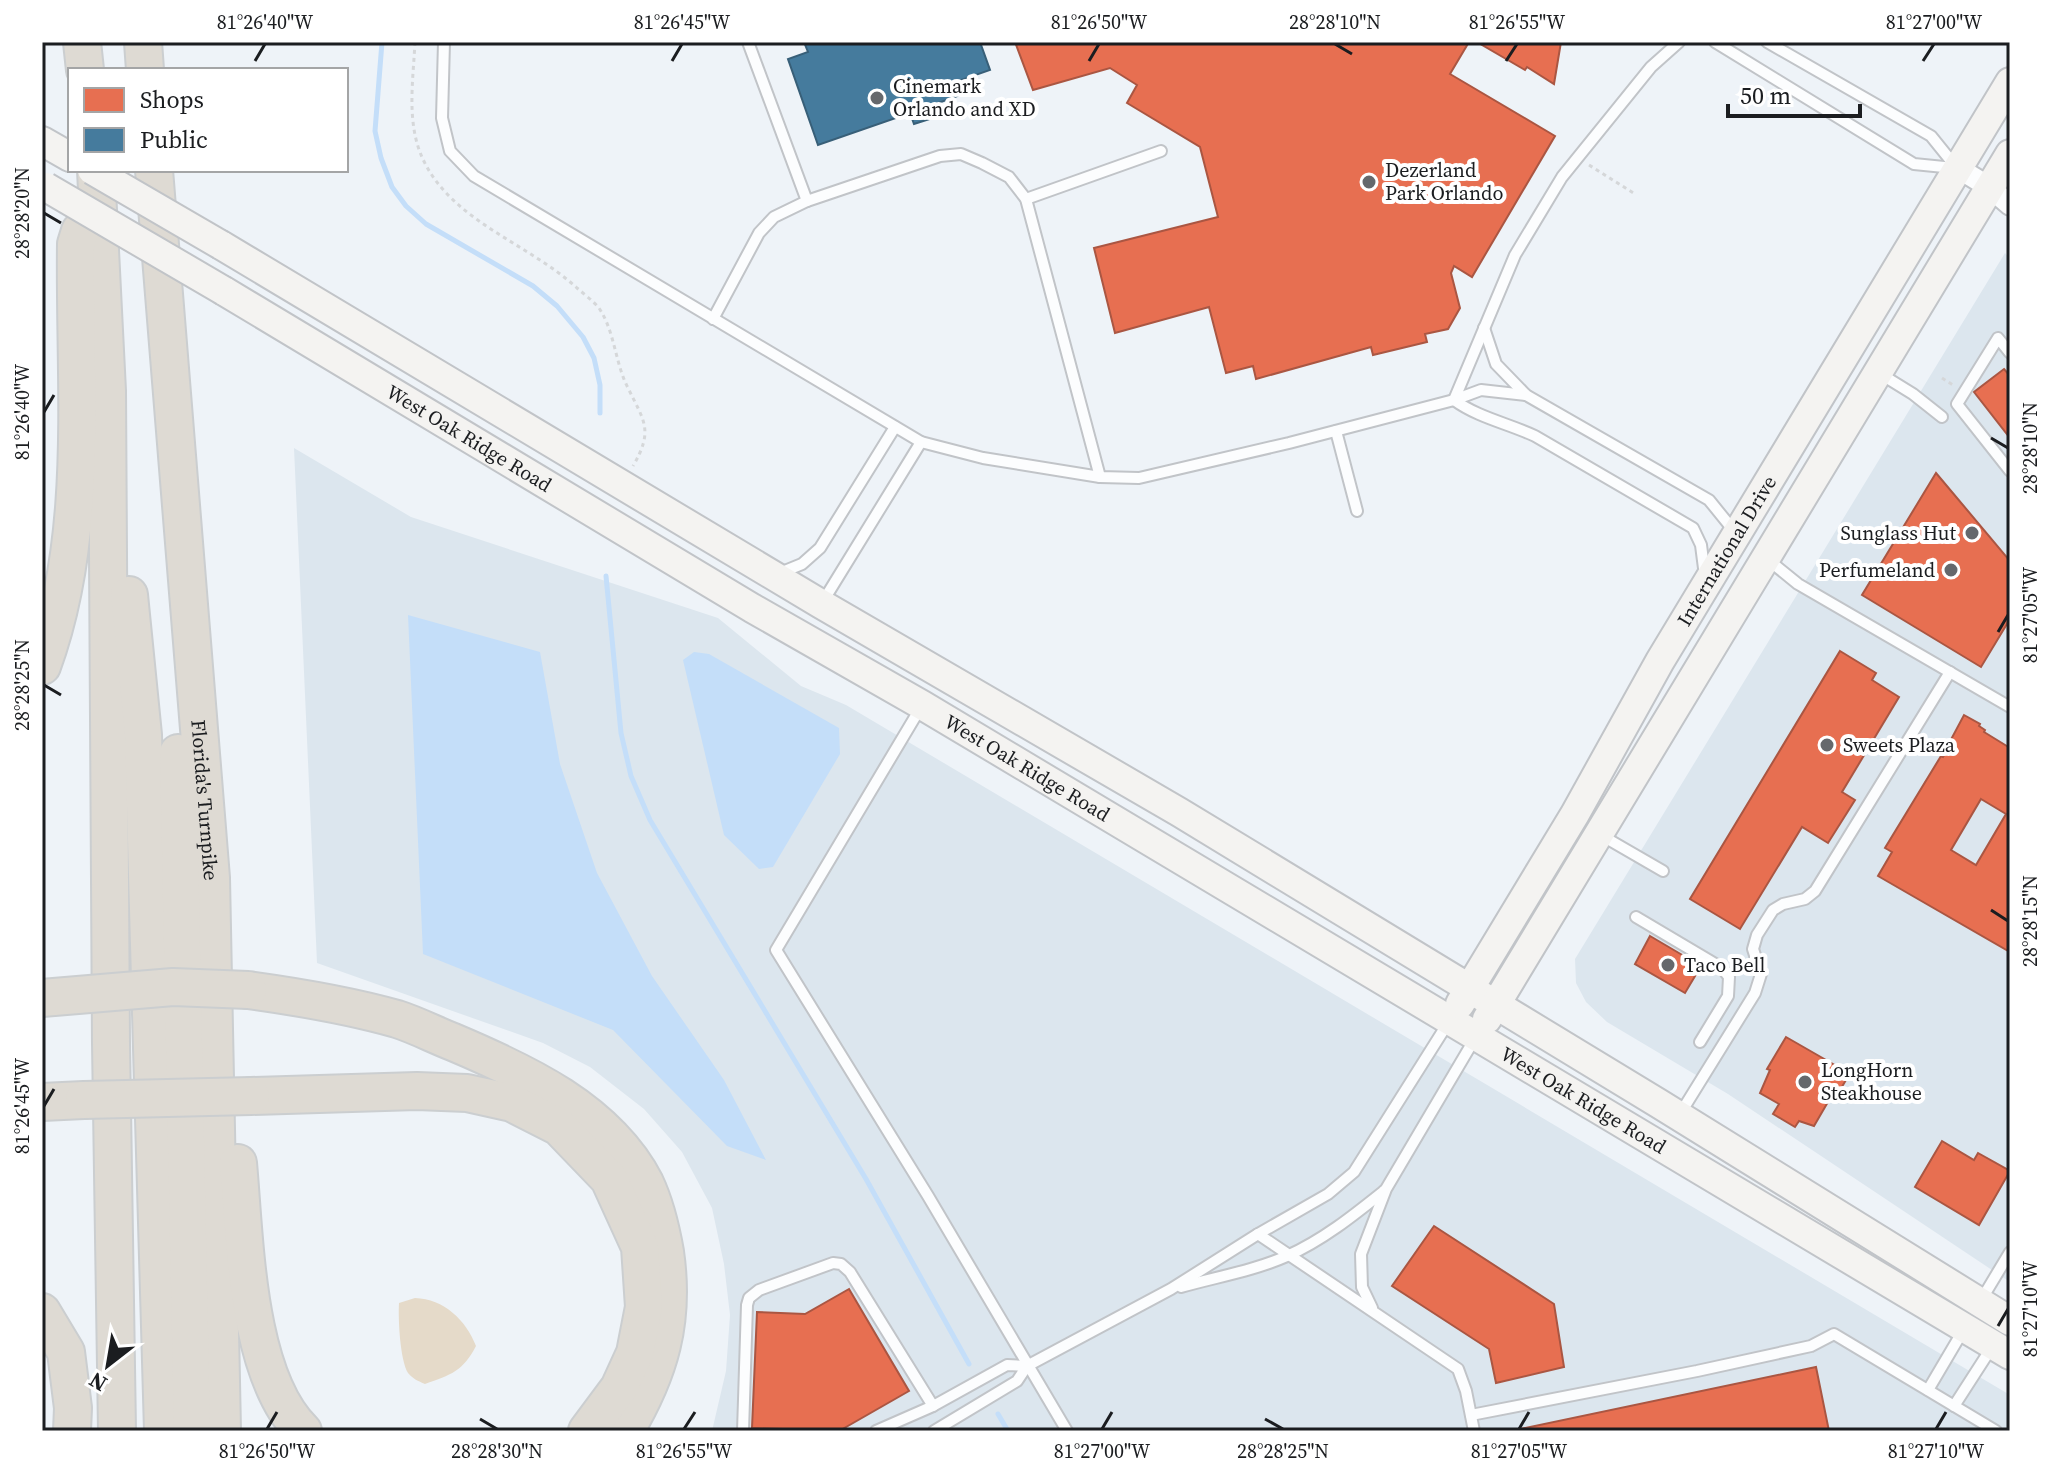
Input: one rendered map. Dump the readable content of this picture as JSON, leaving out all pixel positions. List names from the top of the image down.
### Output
{
  "streets": {
    "highway": ["Florida's Turnpike"],
    "street": ["West Oak Ridge Road", "International Drive"]
  },
  "crossings": [
    ["West Oak Ridge Road", "International Drive"]
  ],
  "places": [
    "Cinemark Orlando and XD",
    "Dezerland Park Orlando",
    "Sunglass Hut",
    "Perfumeland",
    "Sweets Plaza",
    "Taco Bell",
    "LongHorn Steakhouse"
  ],
  "legend": ["Shops", "Public"],
  "scale_bar": "50 m",
  "north": "bottom left",
  "coordinates": [
    "81°26'40\"W",
    "81°26'45\"W",
    "81°26'50\"W",
    "28°28'10\"N",
    "81°26'55\"W",
    "81°27'00\"W",
    "28°28'20\"N",
    "81°27'05\"W",
    "28°28'25\"N",
    "28°28'15\"N",
    "81°27'10\"W",
    "28°28'30\"N"
  ]
}
